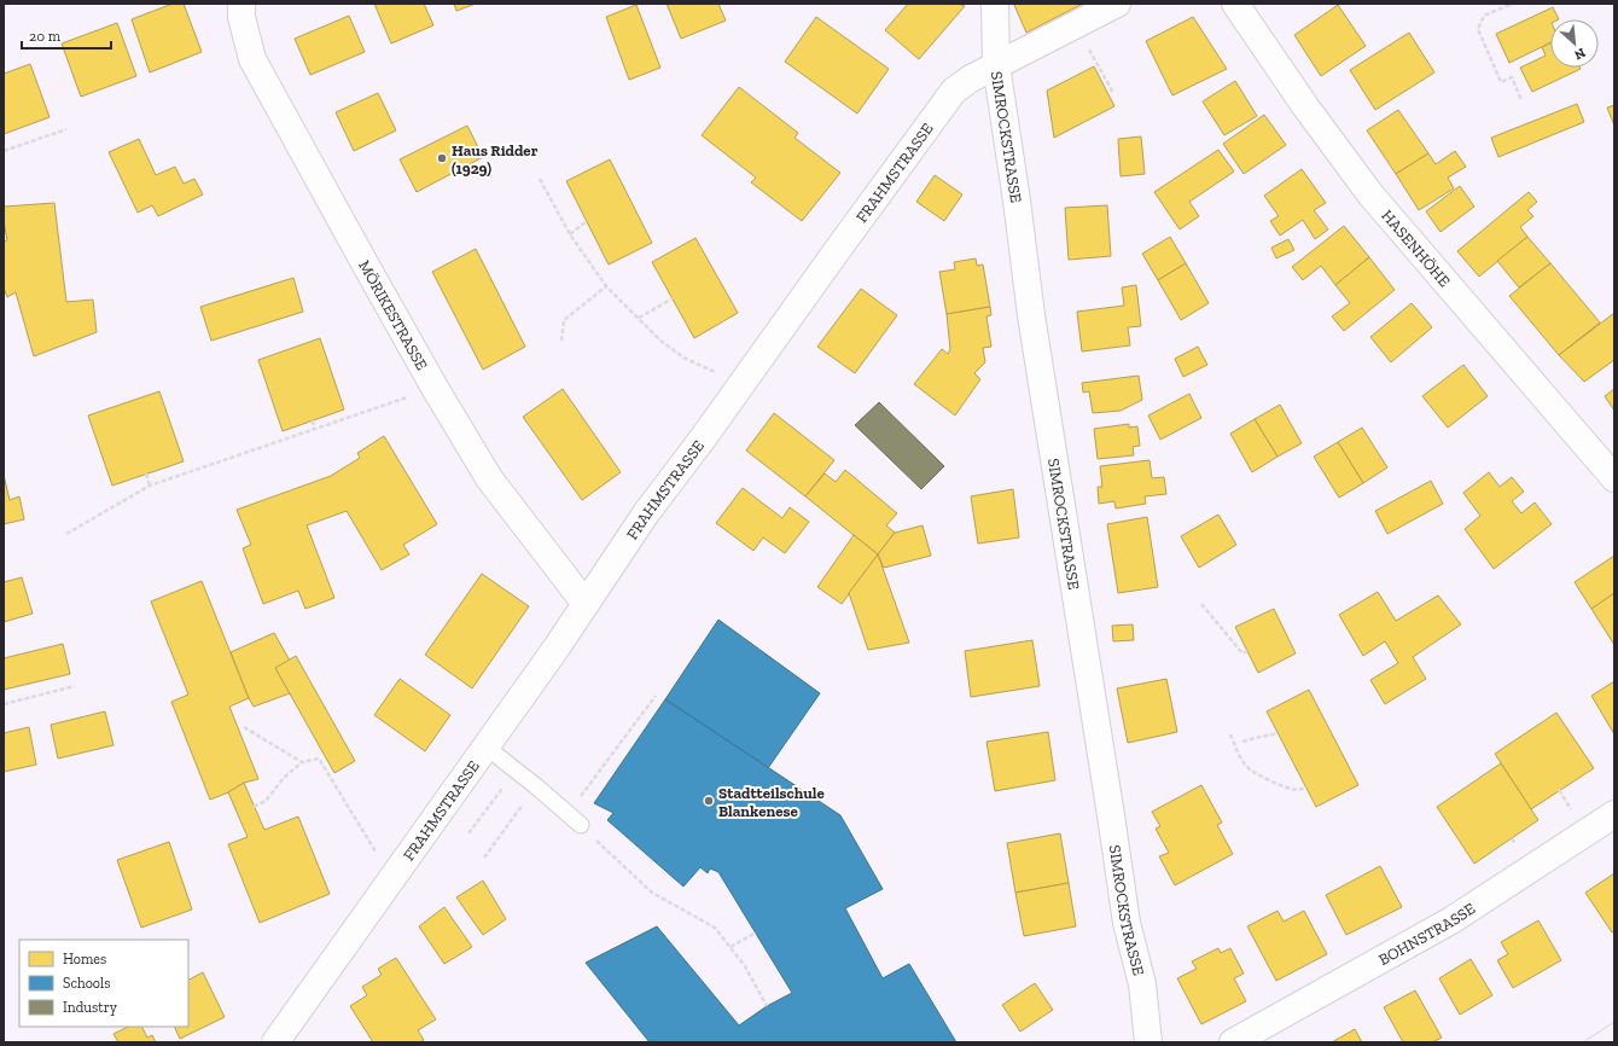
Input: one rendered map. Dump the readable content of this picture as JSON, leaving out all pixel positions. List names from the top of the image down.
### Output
{
  "streets": {
    "street": [
      "SIMROCKSTRASSE",
      "FRAHMSTRASSE",
      "HASENHÖHE",
      "MÖRIKESTRASSE",
      "BOHNSTRASSE"
    ]
  },
  "crossings": [
    ["SIMROCKSTRASSE", "FRAHMSTRASSE"],
    ["FRAHMSTRASSE", "MÖRIKESTRASSE"]
  ],
  "places": ["Haus Ridder (1929)", "Stadtteilschule Blankenese"],
  "legend": ["Homes", "Schools", "Industry"],
  "scale_bar": "20 m",
  "north": "bottom right"
}
